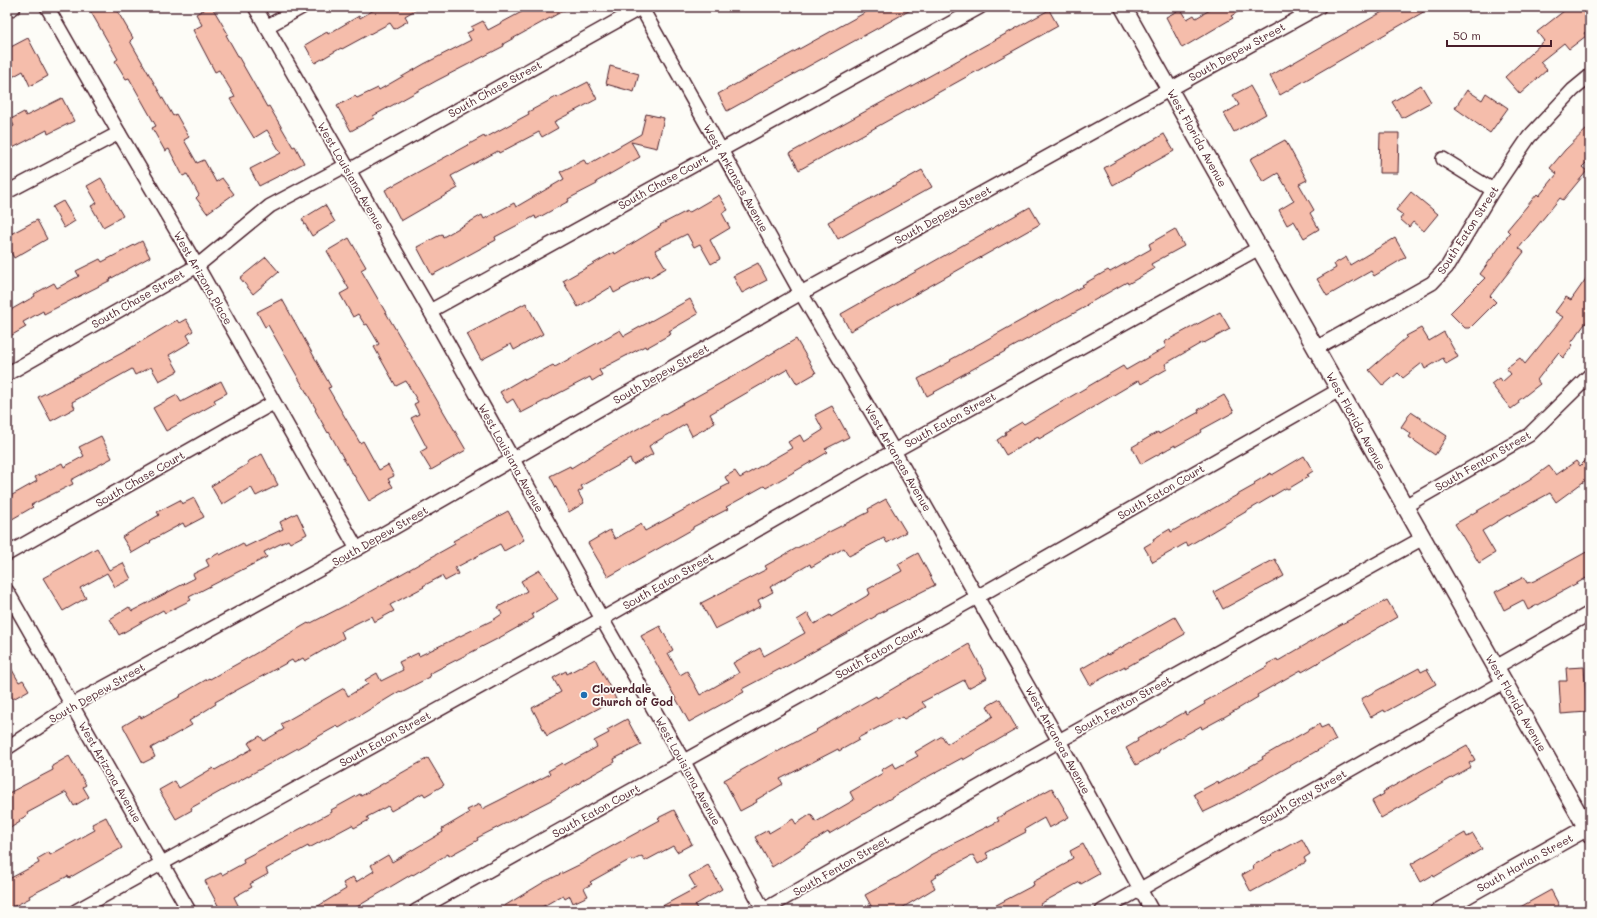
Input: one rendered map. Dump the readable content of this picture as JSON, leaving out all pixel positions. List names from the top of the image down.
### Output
{
  "streets": {
    "street": [
      "South Depew Street",
      "South Chase Street",
      "West Florida Avenue",
      "West Louisiana Avenue",
      "West Arkansas Avenue",
      "South Chase Court",
      "South Eaton Street",
      "West Arizona Place",
      "South Fenton Street",
      "South Eaton Court",
      "West Arizona Avenue",
      "South Gray Street",
      "South Harlan Street"
    ]
  },
  "crossings": [
    ["South Depew Street", "West Florida Avenue"],
    ["South Depew Street", "West Louisiana Avenue"],
    ["South Depew Street", "West Arkansas Avenue"],
    ["South Depew Street", "West Arizona Place"],
    ["South Depew Street", "West Arizona Avenue"],
    ["South Chase Street", "West Louisiana Avenue"],
    ["South Chase Street", "West Arkansas Avenue"],
    ["South Chase Street", "West Arizona Place"],
    ["West Florida Avenue", "South Eaton Street"],
    ["West Florida Avenue", "South Fenton Street"],
    ["West Florida Avenue", "South Eaton Court"],
    ["West Florida Avenue", "South Gray Street"],
    ["West Florida Avenue", "South Harlan Street"],
    ["West Louisiana Avenue", "South Chase Court"],
    ["West Louisiana Avenue", "South Eaton Street"],
    ["West Louisiana Avenue", "South Fenton Street"],
    ["West Louisiana Avenue", "South Eaton Court"],
    ["West Arkansas Avenue", "South Chase Court"],
    ["West Arkansas Avenue", "South Eaton Street"],
    ["West Arkansas Avenue", "South Fenton Street"],
    ["West Arkansas Avenue", "South Eaton Court"],
    ["West Arkansas Avenue", "South Gray Street"],
    ["South Chase Court", "West Arizona Place"],
    ["South Eaton Street", "West Arizona Avenue"]
  ],
  "places": ["Cloverdale Church of God"],
  "scale_bar": "50 m"
}
